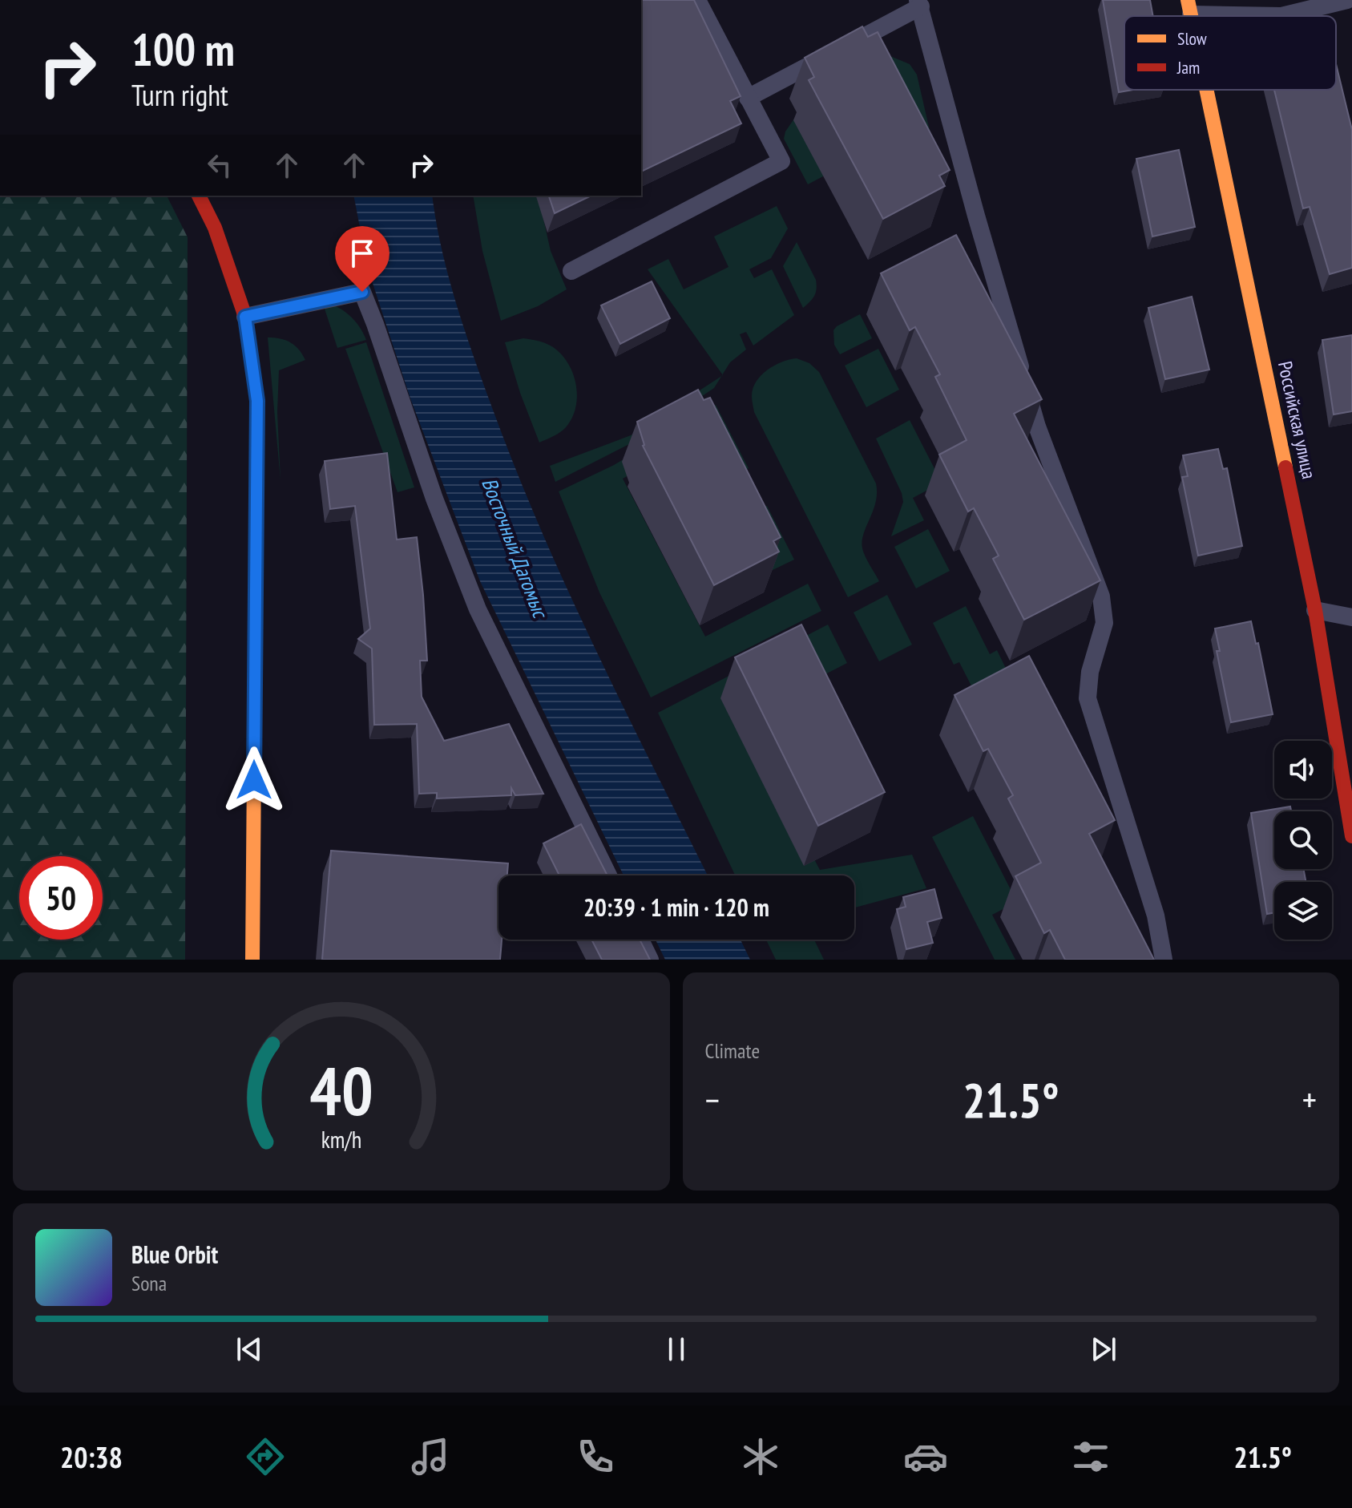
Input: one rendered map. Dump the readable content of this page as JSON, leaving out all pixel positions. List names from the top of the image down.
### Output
{
  "streets": {
    "street": ["Российская улица"]
  },
  "water": ["Восточный Дагомыс"],
  "legend": ["Slow", "Jam"],
  "page": {
    "turn": ["100 m", "Turn right"],
    "limit": "50",
    "trip": "20:39 · 1 min · 120 m",
    "tile": "Climate",
    "heat": ["−", "21.5°", "+"],
    "song": ["Blue Orbit", "Sona"],
    "tabs": ["20:38", "21.5°"],
    "gauge": ["40", "km/h"]
  }
}
